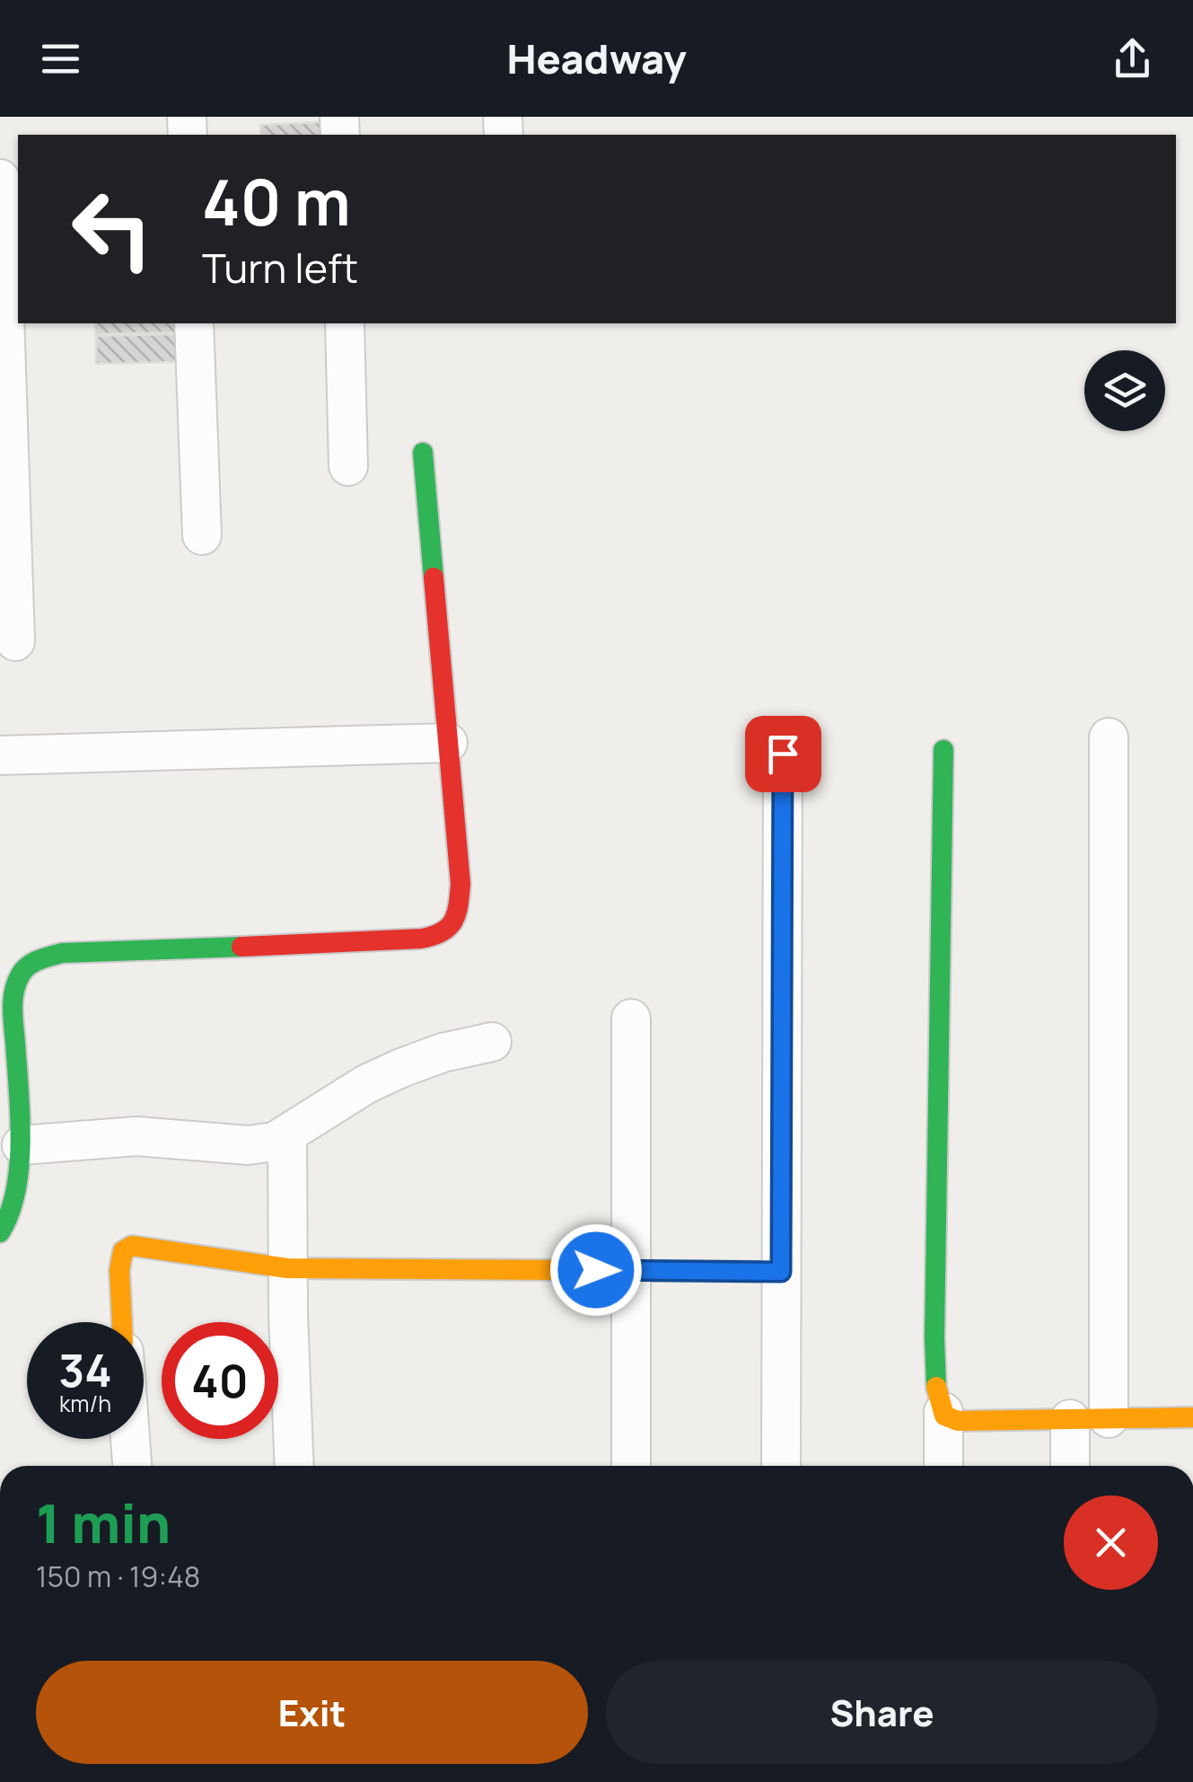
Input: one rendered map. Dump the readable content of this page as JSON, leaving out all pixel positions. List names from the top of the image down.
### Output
{
  "page": {
    "header": "Headway",
    "turn": ["40 m", "Turn left"],
    "speed": "34 km/h",
    "limit": "40",
    "heading": ["1 min", "150 m · 19:48"],
    "buttons": ["Exit", "Share"]
  }
}
